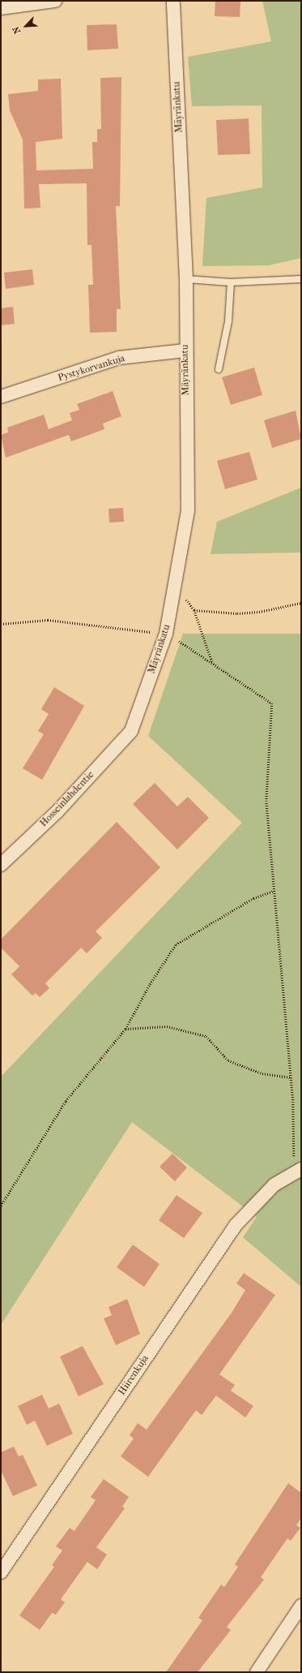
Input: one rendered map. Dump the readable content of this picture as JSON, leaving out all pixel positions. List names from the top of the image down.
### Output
{
  "streets": {
    "street": [
      "Mäyränkatu",
      "Pystykorvankuja",
      "Hosseinlahdentie",
      "Hiirenkuja"
    ]
  },
  "crossings": [
    ["Mäyränkatu", "Pystykorvankuja"],
    ["Mäyränkatu", "Hosseinlahdentie"]
  ],
  "north": "bottom left"
}
